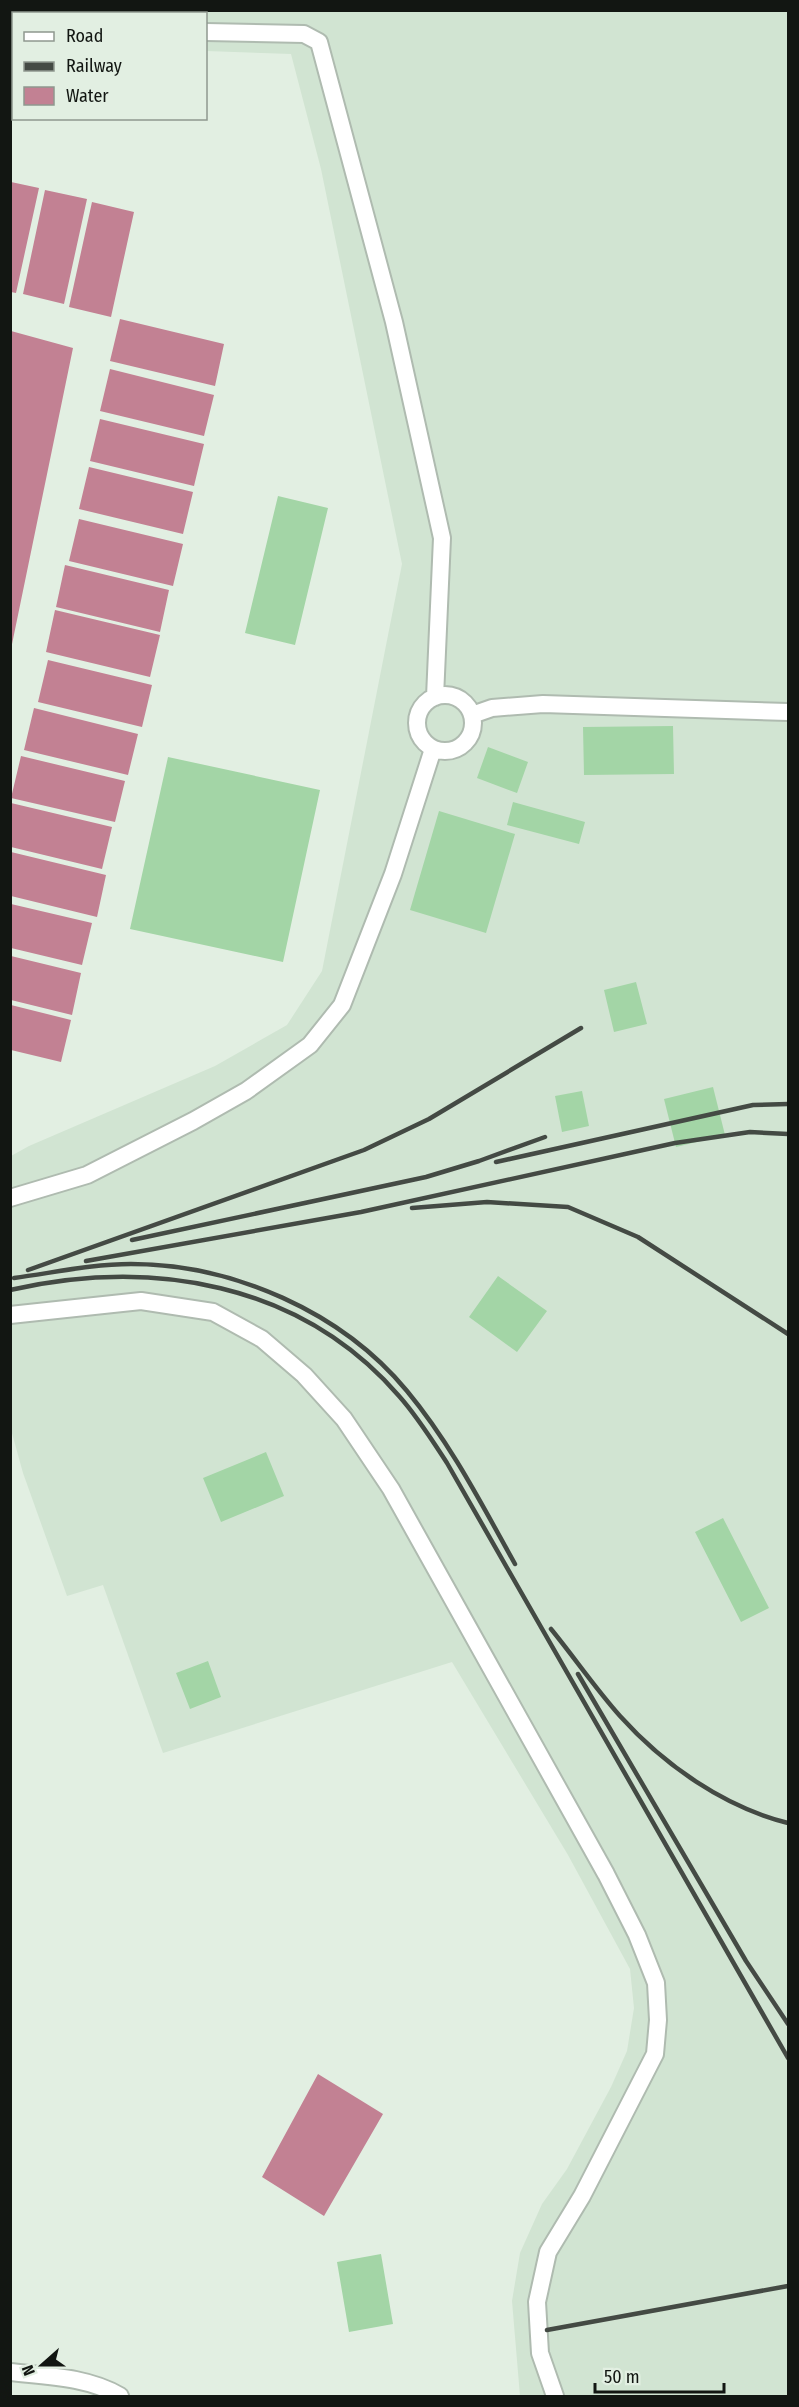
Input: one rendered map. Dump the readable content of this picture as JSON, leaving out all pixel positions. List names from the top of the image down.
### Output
{
  "legend": ["Road", "Railway", "Water"],
  "scale_bar": "50 m",
  "north": "left"
}
